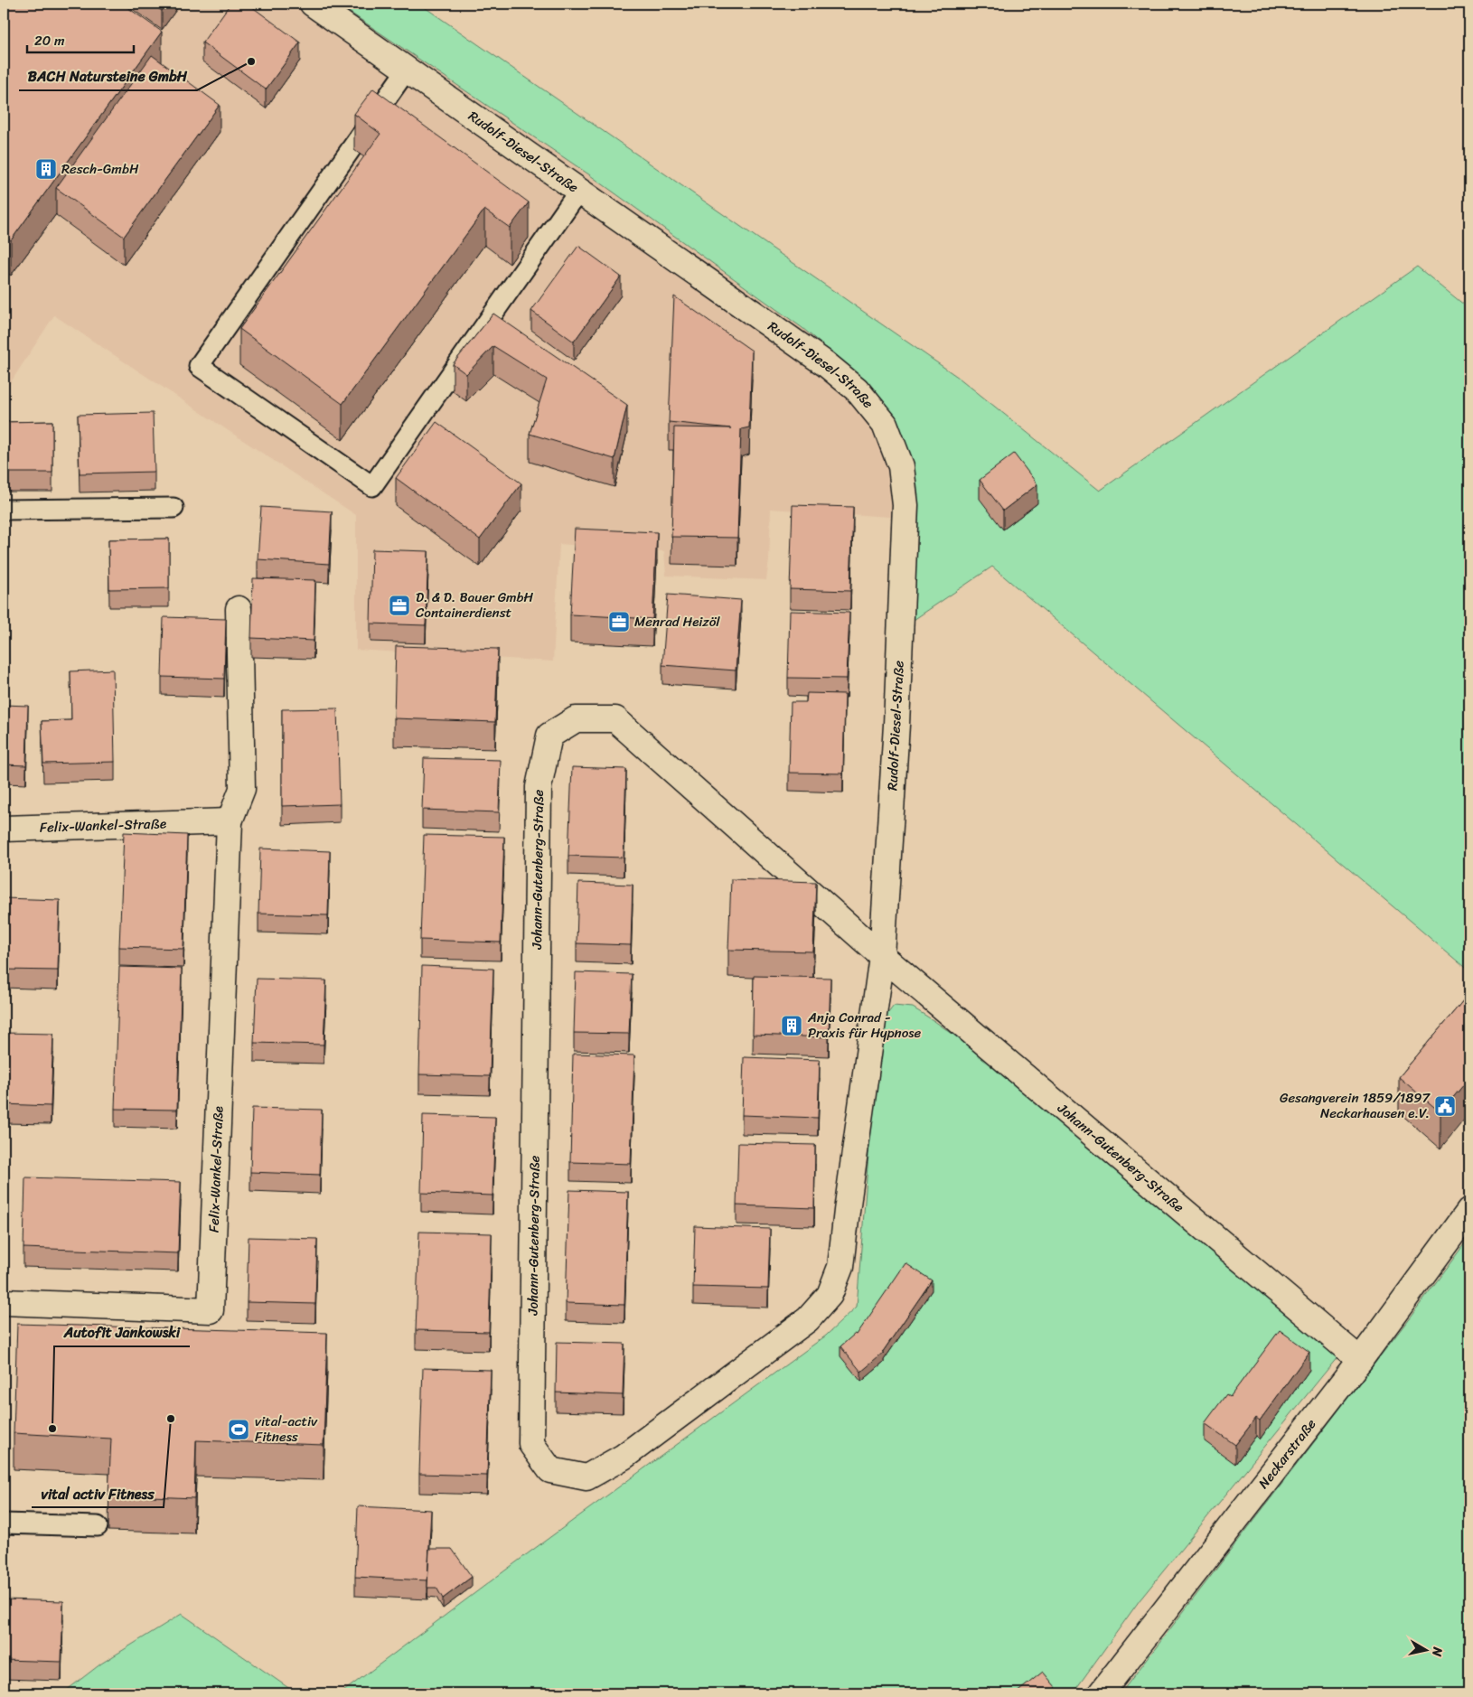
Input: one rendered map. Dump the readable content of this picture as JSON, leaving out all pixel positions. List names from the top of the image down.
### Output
{
  "streets": {
    "street": [
      "Rudolf-Diesel-Straße",
      "Felix-Wankel-Straße",
      "Johann-Gutenberg-Straße",
      "Neckarstraße"
    ]
  },
  "crossings": [
    ["Rudolf-Diesel-Straße", "Johann-Gutenberg-Straße"],
    ["Johann-Gutenberg-Straße", "Neckarstraße"]
  ],
  "places": {
    "other": ["BACH Natursteine GmbH", "vital activ Fitness", "Autofit Jankowski"],
    "building": ["Resch-GmbH", "Anja Conrad - Praxis für Hypnose"],
    "office": ["D. & D. Bauer GmbH Containerdienst", "Menrad Heizöl"],
    "public building": ["Gesangverein 1859/1897 Neckarhausen e.V."],
    "sports": ["vital-activ Fitness"]
  },
  "scale_bar": "20 m",
  "north": "right"
}
